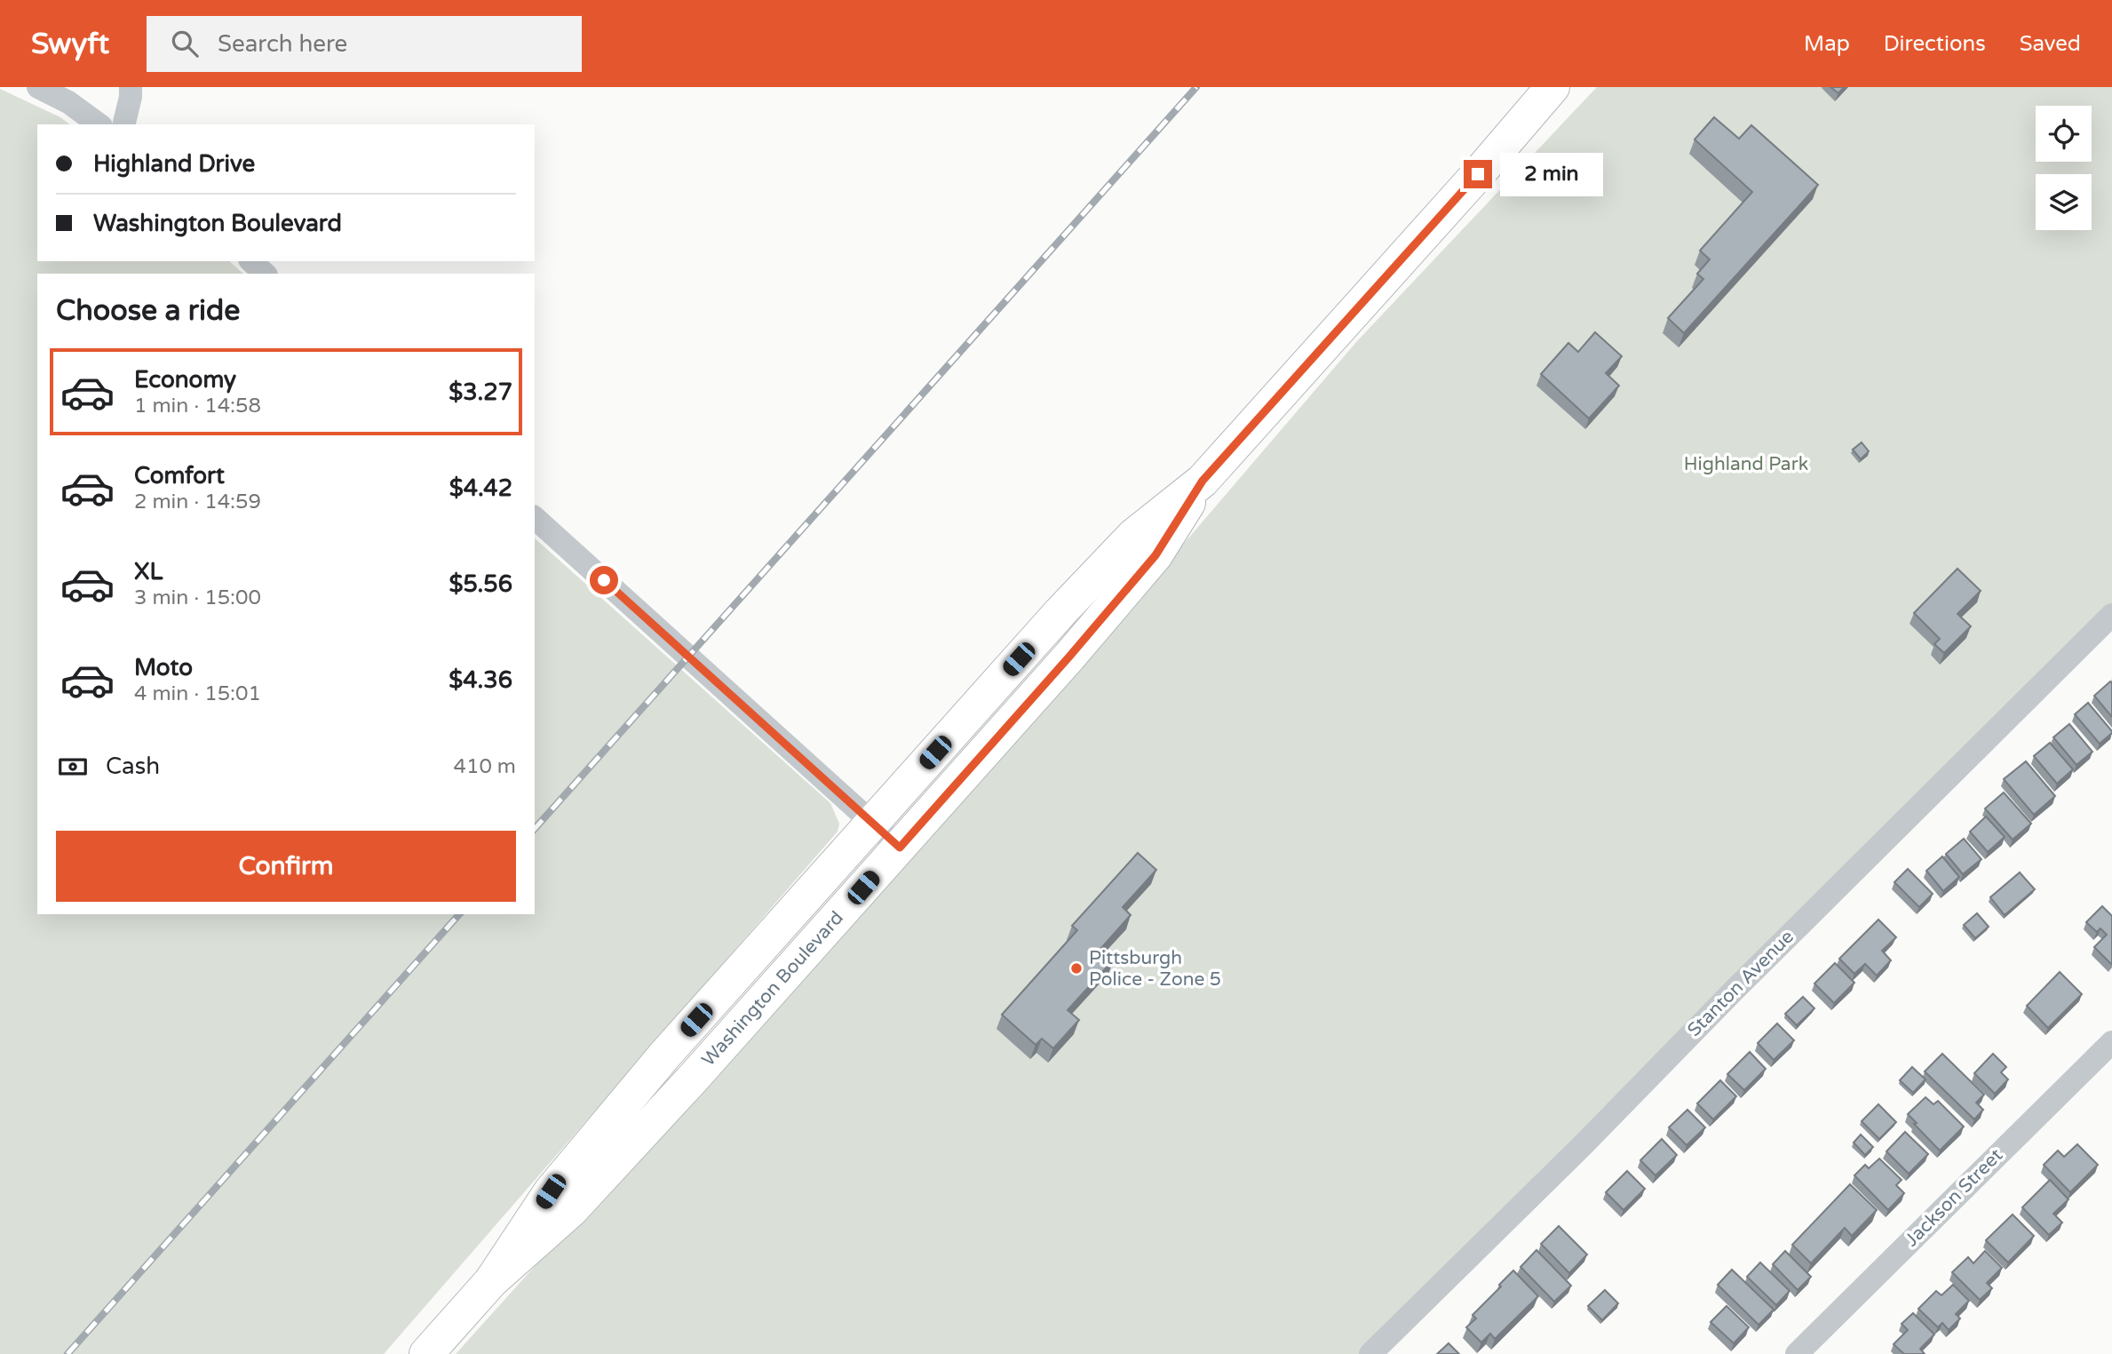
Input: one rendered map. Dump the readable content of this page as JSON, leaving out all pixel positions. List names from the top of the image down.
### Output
{
  "streets": {
    "highway": ["Washington Boulevard"],
    "street": ["Stanton Avenue", "Jackson Street"]
  },
  "parks": ["Highland Park"],
  "places": ["Pittsburgh Police - Zone 5"],
  "page": {
    "header": "Swyft",
    "search": "Search here",
    "nav": ["Map", "Directions", "Saved"],
    "banner": ["Highland Drive", "Washington Boulevard"],
    "bubble": "2 min",
    "heading": "Choose a ride",
    "list": [
      {
        "name": "Economy",
        "note": "1 min · 14:58",
        "value": "$3.27"
      },
      {
        "name": "Comfort",
        "note": "2 min · 14:59",
        "value": "$4.42"
      },
      {
        "name": "XL",
        "note": "3 min · 15:00",
        "value": "$5.56"
      },
      {
        "name": "Moto",
        "note": "4 min · 15:01",
        "value": "$4.36"
      }
    ],
    "pay": ["Cash", "410 m"],
    "buttons": "Confirm"
  }
}
